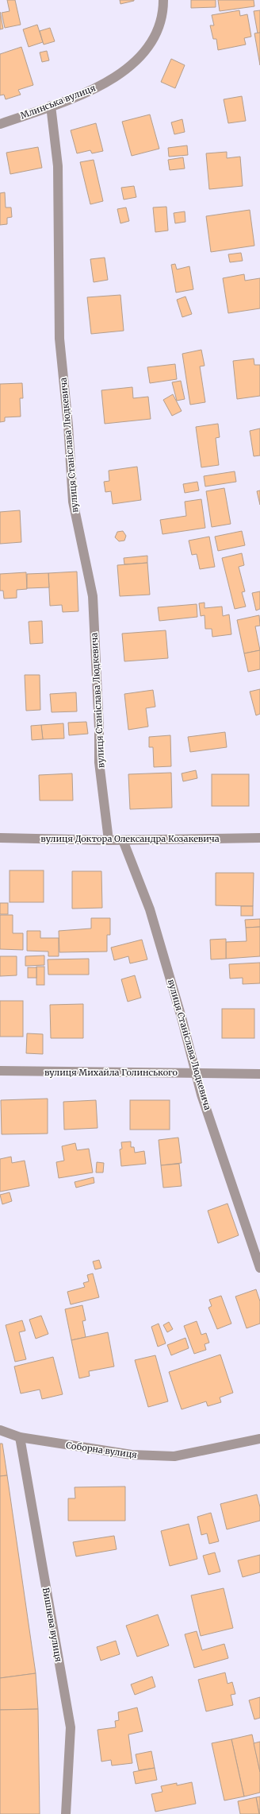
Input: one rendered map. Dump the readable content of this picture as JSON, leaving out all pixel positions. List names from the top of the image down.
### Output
{
  "streets": {
    "street": [
      "Млинська вулиця",
      "вулиця Станіслава Людкевича",
      "вулиця Доктора Олександра Козакевича",
      "вулиця Михайла Голинського",
      "Соборна вулиця",
      "Вишнева вулиця"
    ]
  },
  "crossings": [
    ["Млинська вулиця", "вулиця Станіслава Людкевича"],
    ["вулиця Станіслава Людкевича", "вулиця Доктора Олександра Козакевича"],
    ["вулиця Станіслава Людкевича", "вулиця Михайла Голинського"],
    ["Соборна вулиця", "Вишнева вулиця"]
  ]
}
